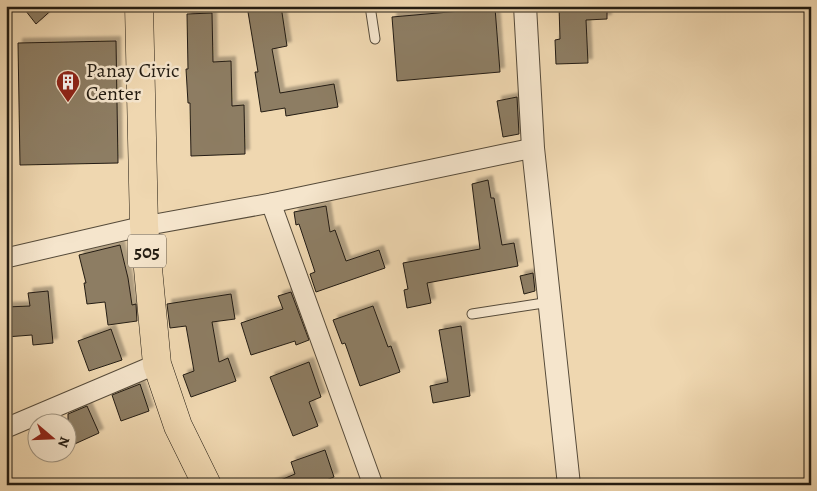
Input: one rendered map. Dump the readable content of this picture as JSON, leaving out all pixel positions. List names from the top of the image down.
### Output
{
  "streets": {
    "main road": ["505"]
  },
  "places": {
    "building": ["Panay Civic Center"]
  },
  "north": "right"
}
